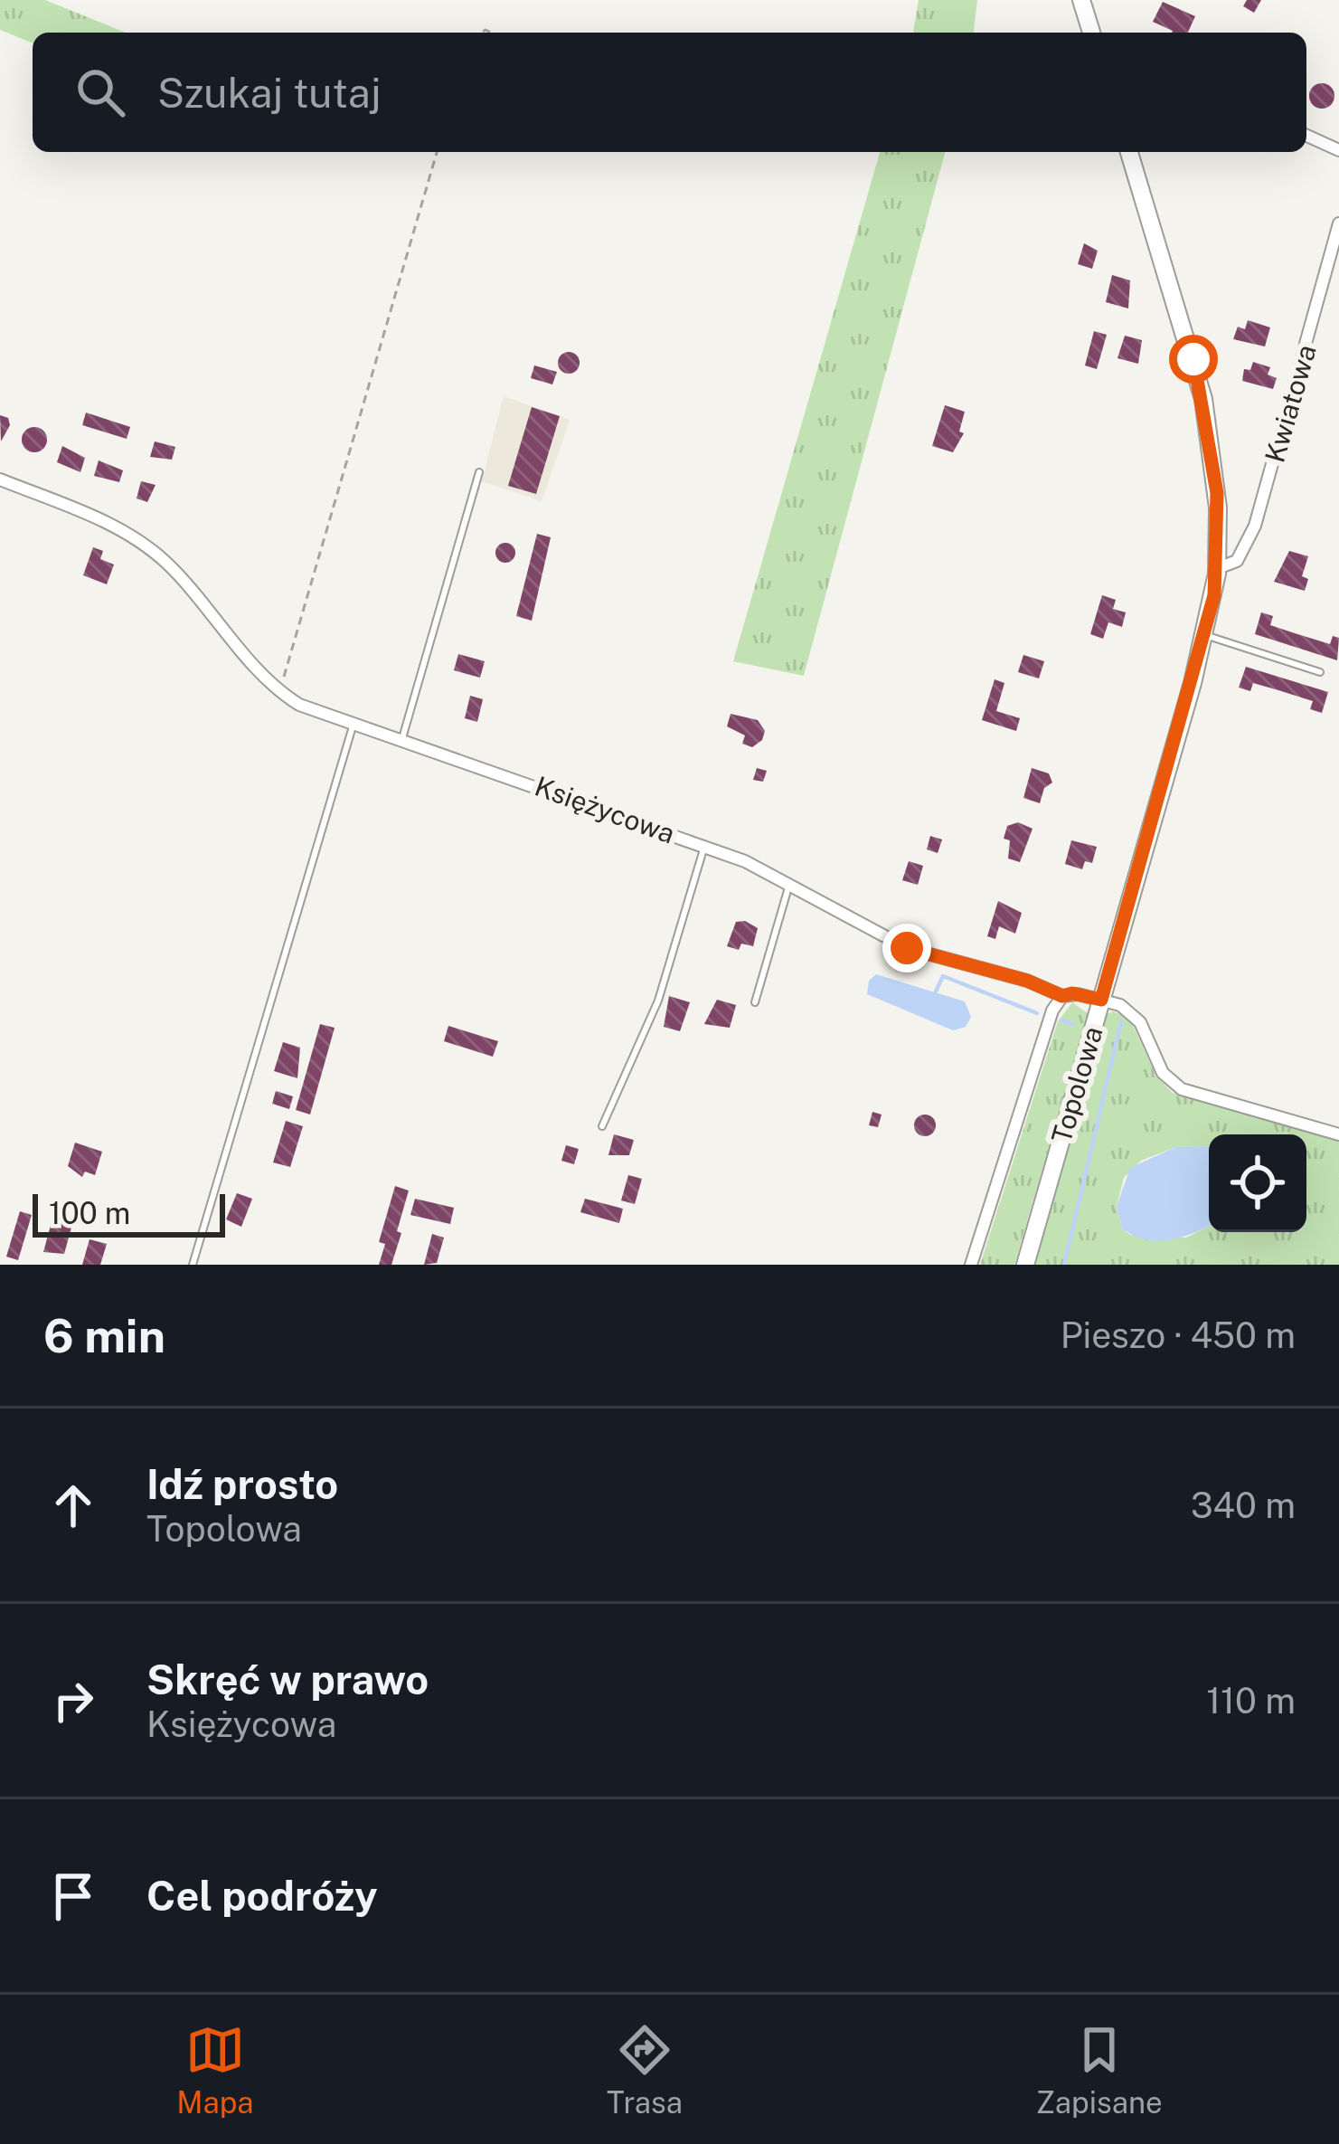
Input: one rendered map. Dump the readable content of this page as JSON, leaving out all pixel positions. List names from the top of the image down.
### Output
{
  "streets": {
    "street": ["Kwiatowa", "Księżycowa", "Topolowa"]
  },
  "crossings": [
    ["Kwiatowa", "Topolowa"],
    ["Księżycowa", "Topolowa"]
  ],
  "scale_bar": "100 m",
  "page": {
    "search": "Szukaj tutaj",
    "scale": "100 m",
    "heading": ["6 min", "Pieszo · 450 m"],
    "list": [
      ["Idź prosto", "Topolowa", "340 m"],
      ["Skręć w prawo", "Księżycowa", "110 m"],
      "Cel podróży"
    ],
    "nav": ["Mapa", "Trasa", "Zapisane"]
  }
}
